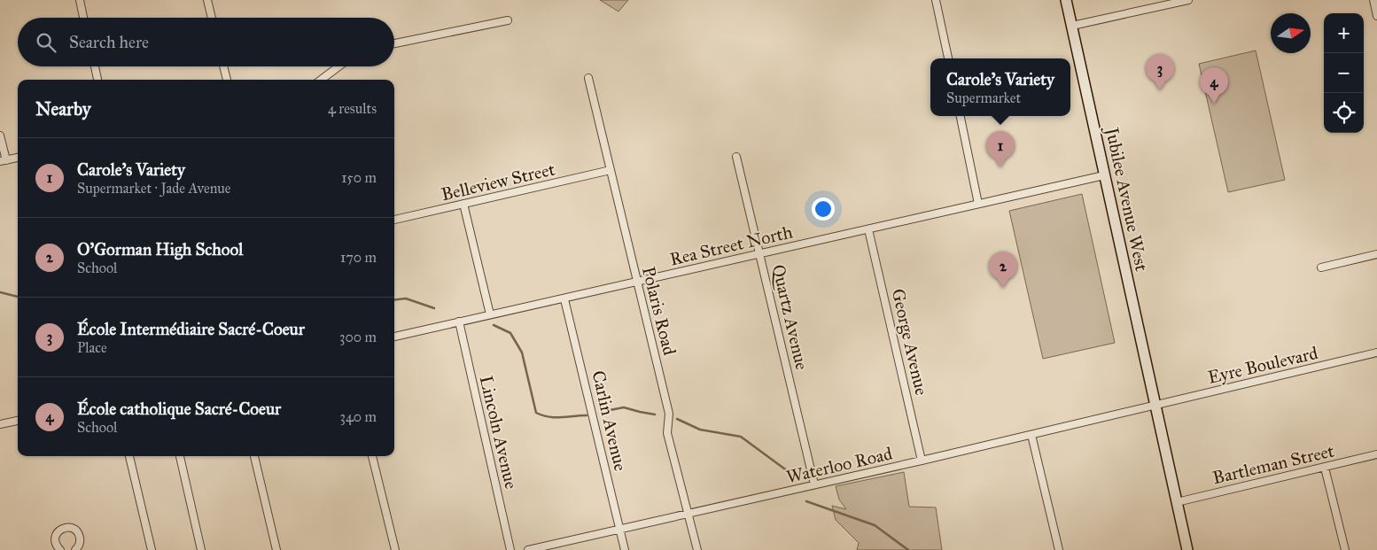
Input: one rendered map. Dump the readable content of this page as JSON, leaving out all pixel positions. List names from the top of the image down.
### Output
{
  "streets": {
    "main road": ["Jubilee Avenue West"],
    "street": [
      "Belleview Street",
      "Rea Street North",
      "Polaris Road",
      "Quartz Avenue",
      "George Avenue",
      "Eyre Boulevard",
      "Carlin Avenue",
      "Lincoln Avenue",
      "Bartleman Street",
      "Waterloo Road"
    ]
  },
  "crossings": [
    ["Belleview Street", "Polaris Road"],
    ["Jubilee Avenue West", "Rea Street North"],
    ["Jubilee Avenue West", "Eyre Boulevard"],
    ["Jubilee Avenue West", "Bartleman Street"],
    ["Jubilee Avenue West", "Waterloo Road"],
    ["Rea Street North", "Polaris Road"],
    ["Rea Street North", "Quartz Avenue"],
    ["Rea Street North", "George Avenue"],
    ["Rea Street North", "Carlin Avenue"],
    ["Rea Street North", "Lincoln Avenue"],
    ["Polaris Road", "Waterloo Road"],
    ["Quartz Avenue", "Waterloo Road"],
    ["George Avenue", "Waterloo Road"],
    ["Eyre Boulevard", "Waterloo Road"],
    ["Carlin Avenue", "Waterloo Road"]
  ],
  "north": "right",
  "page": {
    "map_buttons": ["+", "−"],
    "search": "Search here",
    "pins": [
      "3",
      "4",
      "1",
      "2"
    ],
    "popup": ["Carole's Variety", "Supermarket"],
    "heading": ["Nearby", "4 results"],
    "list": [
      {
        "mark": "1",
        "name": "Carole's Variety",
        "note": "Supermarket · Jade Avenue",
        "value": "150 m"
      },
      {
        "mark": "2",
        "name": "O'Gorman High School",
        "note": "School",
        "value": "170 m"
      },
      {
        "mark": "3",
        "name": "École Intermédiaire Sacré-Coeur",
        "note": "Place",
        "value": "300 m"
      },
      {
        "mark": "4",
        "name": "École catholique Sacré-Coeur",
        "note": "School",
        "value": "340 m"
      }
    ]
  }
}
